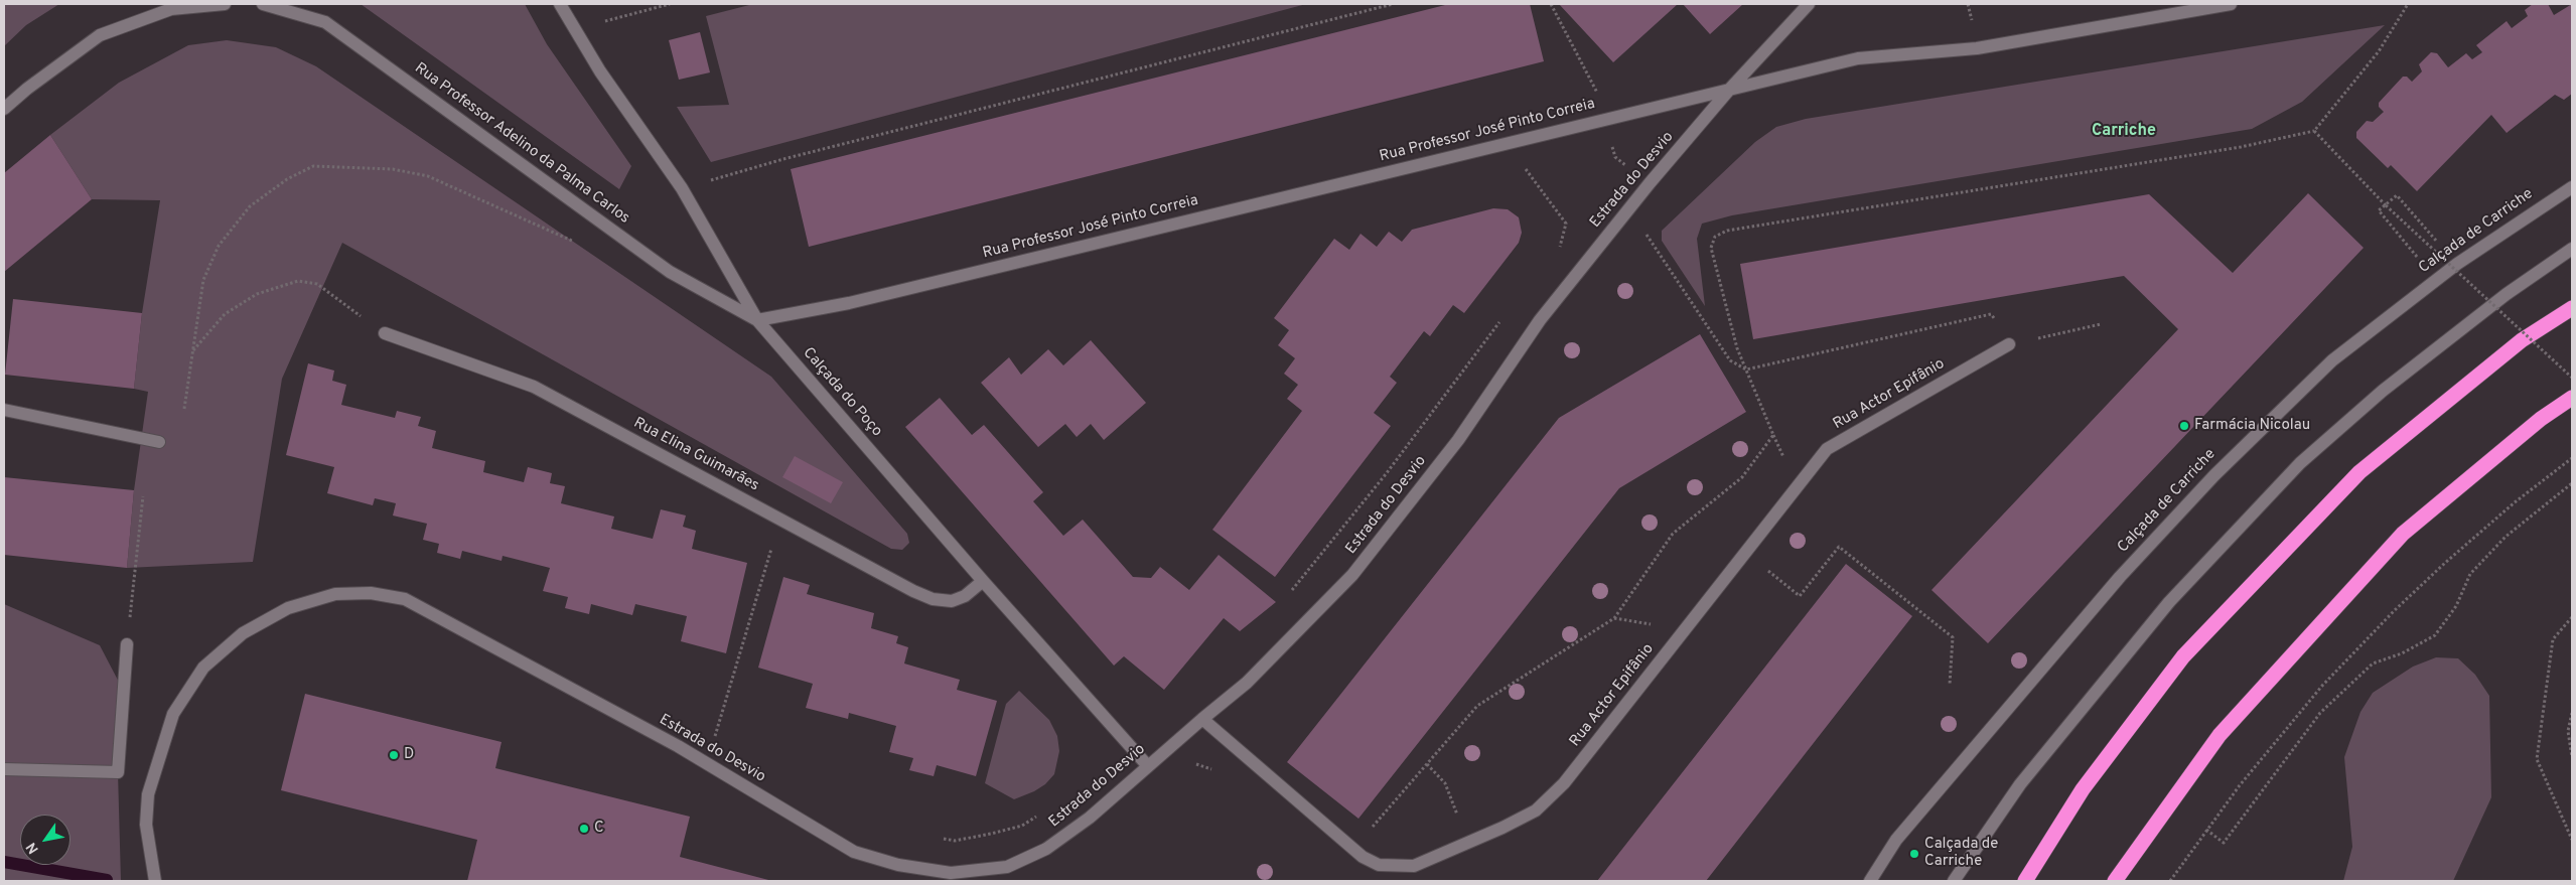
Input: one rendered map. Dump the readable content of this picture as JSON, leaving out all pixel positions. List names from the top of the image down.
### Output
{
  "streets": {
    "street": [
      "Rua Professor José Pinto Correia",
      "Rua Professor Adelino da Palma Carlos",
      "Estrada do Desvio",
      "Calçada de Carriche",
      "Calçada do Poço",
      "Rua Actor Epifânio",
      "Rua Elina Guimarães"
    ]
  },
  "crossings": [
    ["Rua Professor José Pinto Correia", "Rua Professor Adelino da Palma Carlos"],
    ["Rua Professor José Pinto Correia", "Estrada do Desvio"],
    ["Rua Professor José Pinto Correia", "Calçada do Poço"],
    ["Rua Professor Adelino da Palma Carlos", "Calçada do Poço"],
    ["Estrada do Desvio", "Calçada do Poço"],
    ["Estrada do Desvio", "Rua Actor Epifânio"],
    ["Calçada do Poço", "Rua Elina Guimarães"]
  ],
  "districts": ["Carriche"],
  "places": [
    "Farmácia Nicolau",
    "D",
    "C",
    "Calçada de Carriche"
  ],
  "north": "bottom left"
}
